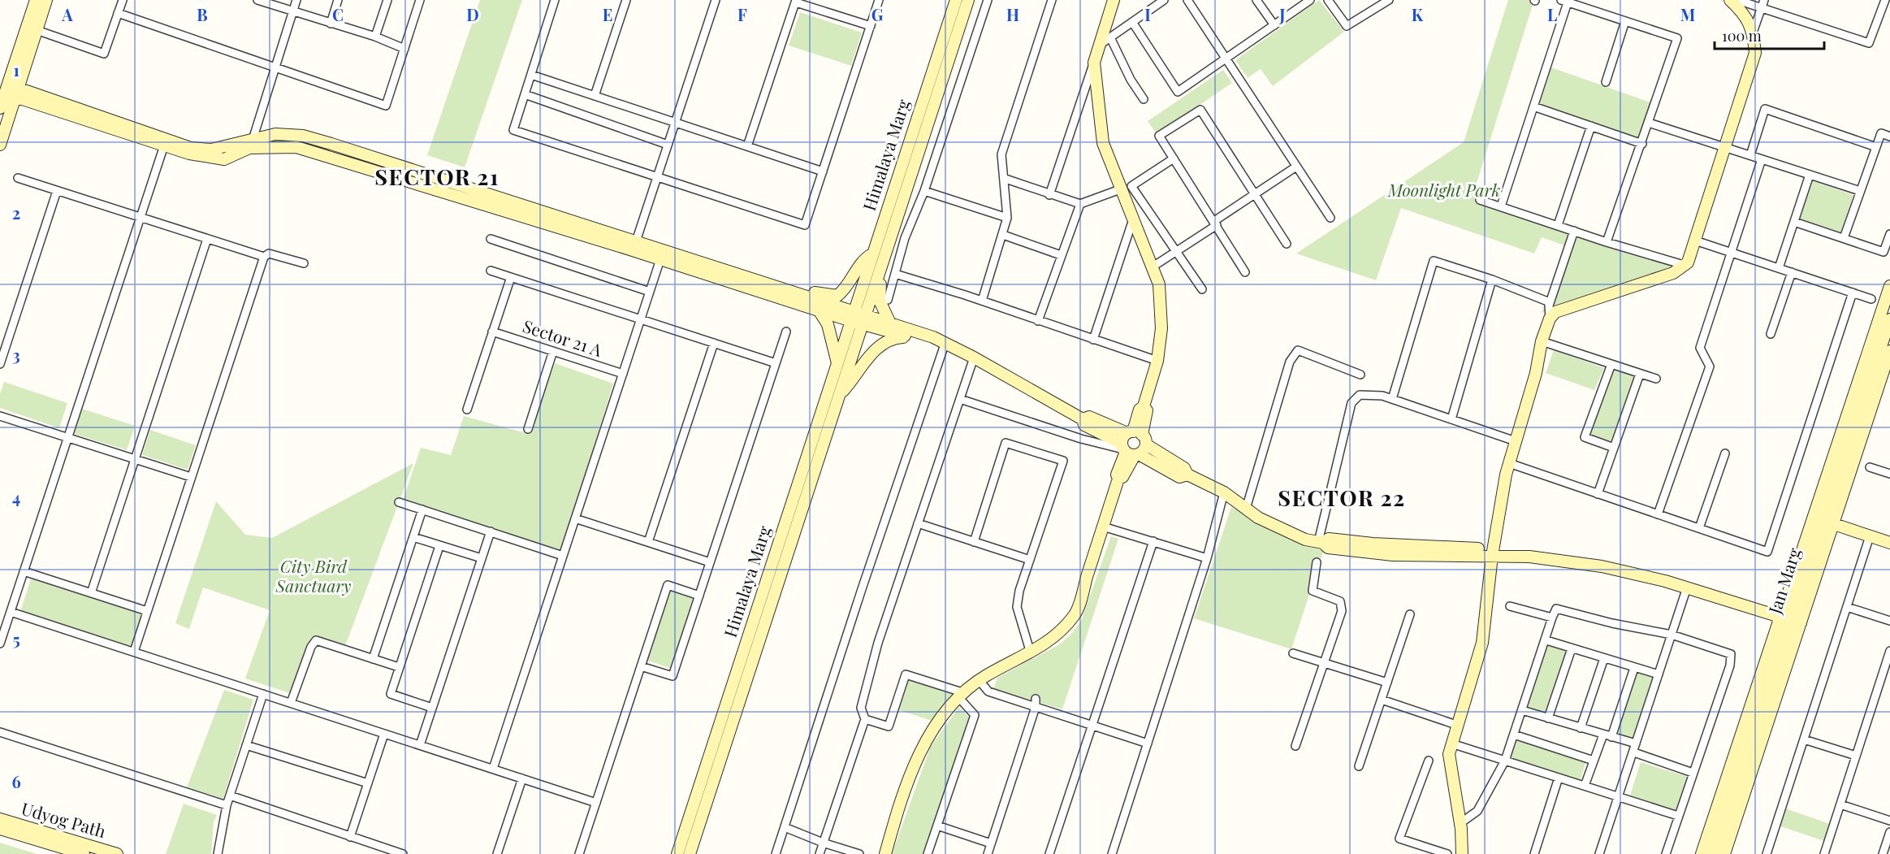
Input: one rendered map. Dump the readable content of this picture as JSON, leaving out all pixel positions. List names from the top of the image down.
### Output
{
  "streets": {
    "street": [
      "Himalaya Marg",
      "Sector 21 A",
      "Jan Marg",
      "Udyog Path"
    ]
  },
  "districts": ["SECTOR 21", "SECTOR 22"],
  "parks": ["Moonlight Park", "City Bird Sanctuary"],
  "scale_bar": "100 m",
  "grid": {
    "columns": [
      "A",
      "B",
      "C",
      "D",
      "E",
      "F",
      "G",
      "H",
      "I",
      "J",
      "K",
      "L",
      "M"
    ],
    "rows": [
      "1",
      "2",
      "3",
      "4",
      "5",
      "6"
    ]
  }
}
